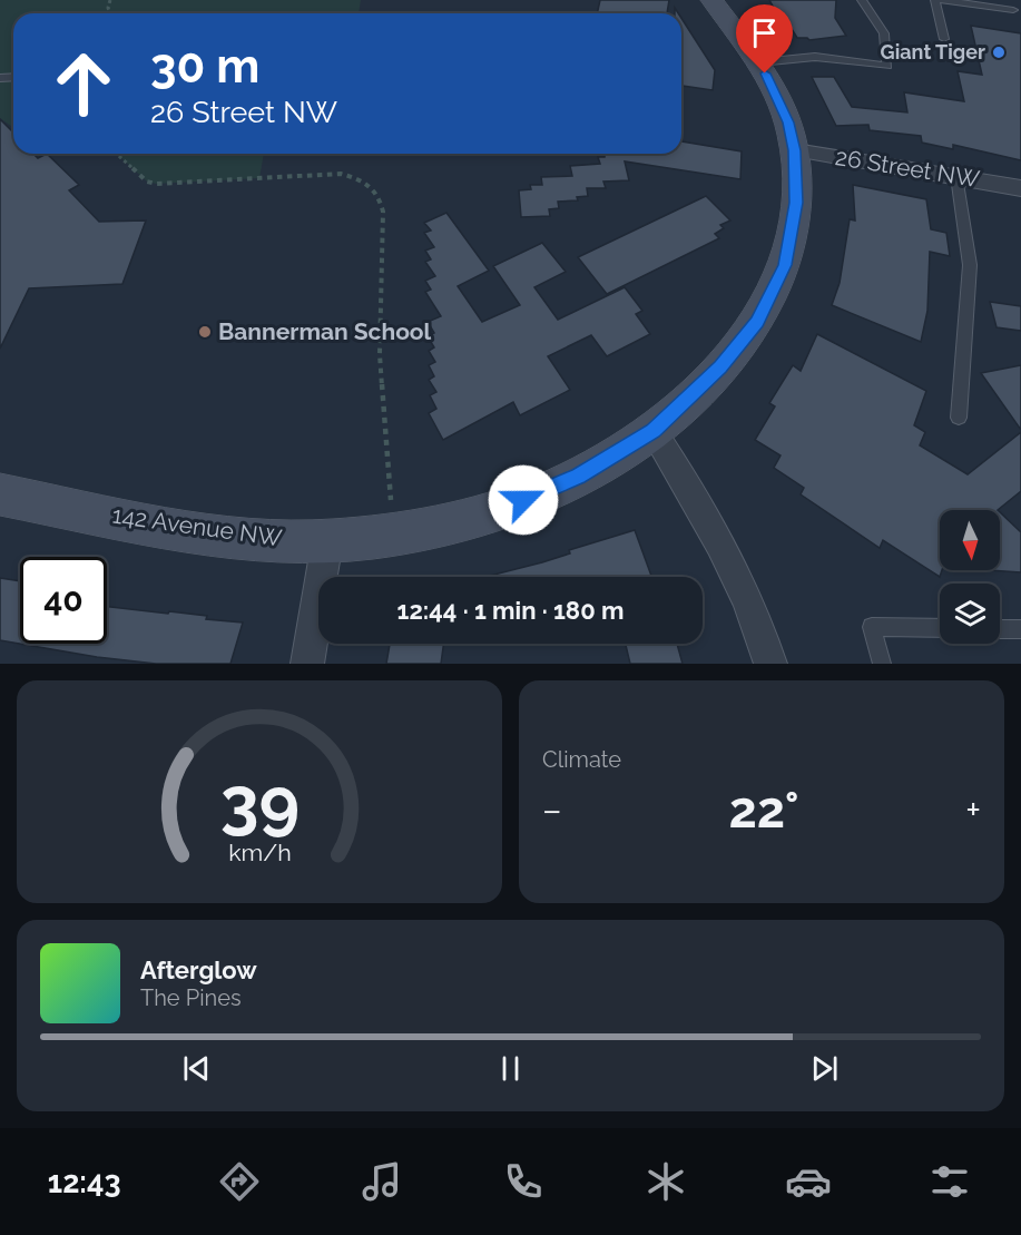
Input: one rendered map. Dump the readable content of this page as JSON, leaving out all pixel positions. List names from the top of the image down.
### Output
{
  "streets": {
    "street": ["26 Street NW", "142 Avenue NW"]
  },
  "places": ["Giant Tiger", "Bannerman School"],
  "north": "bottom",
  "page": {
    "turn": ["30 m", "26 Street NW"],
    "limit": "40",
    "trip": "12:44 · 1 min · 180 m",
    "tile": "Climate",
    "heat": ["−", "22°", "+"],
    "song": ["Afterglow", "The Pines"],
    "tabs": "12:43",
    "gauge": ["39", "km/h"]
  }
}
